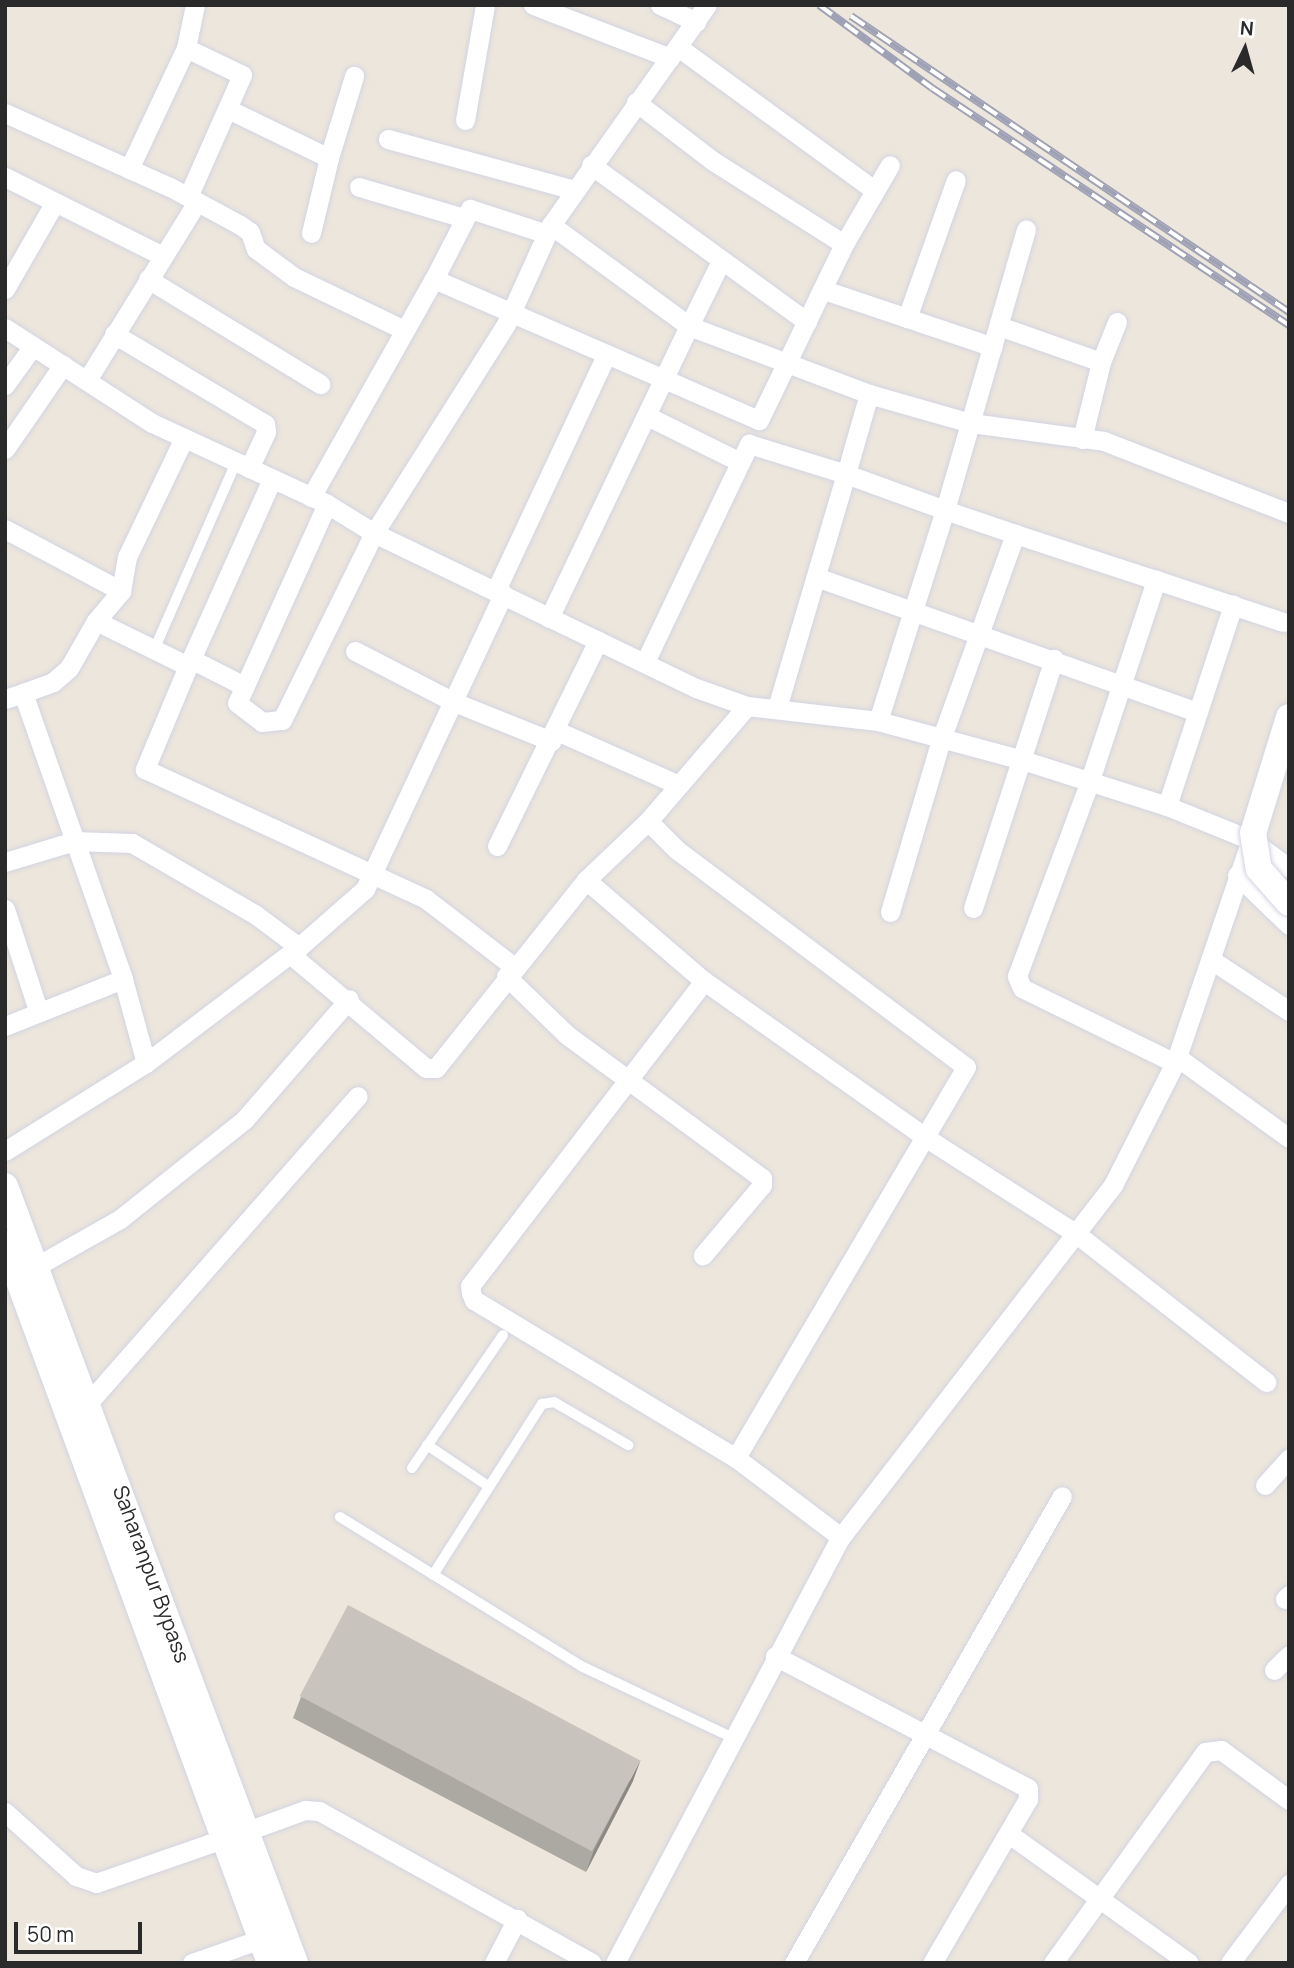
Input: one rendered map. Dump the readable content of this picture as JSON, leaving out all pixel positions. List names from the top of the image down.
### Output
{
  "streets": {
    "main road": ["Saharanpur Bypass"]
  },
  "scale_bar": "50 m",
  "north": "top"
}
